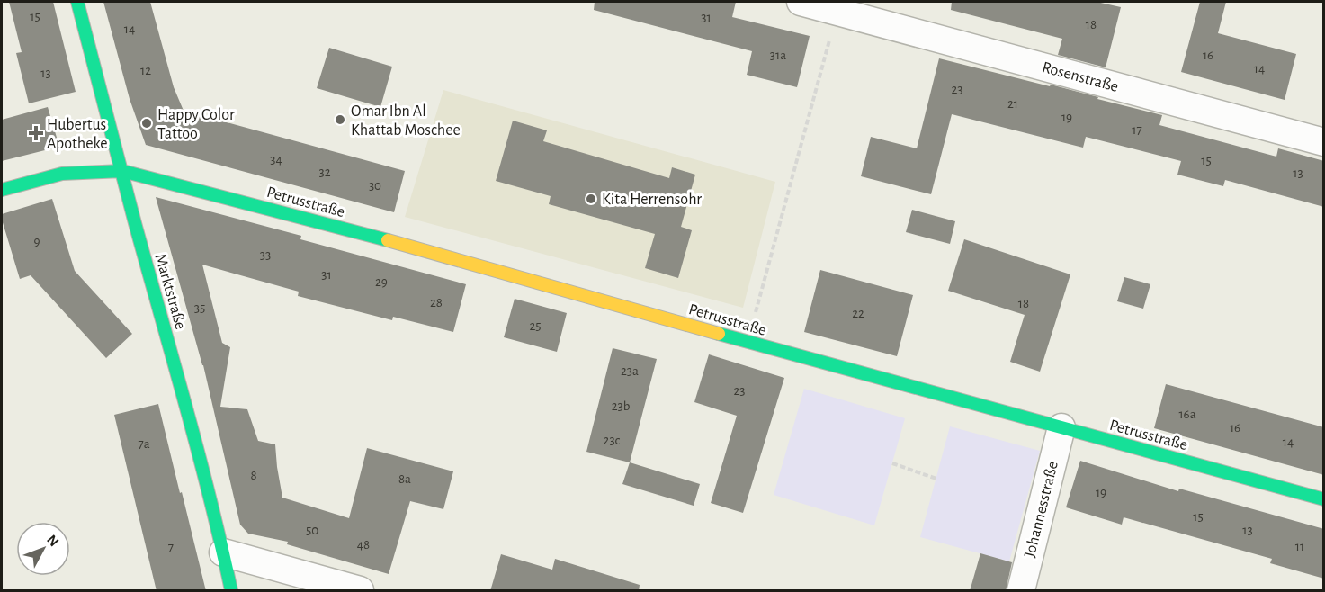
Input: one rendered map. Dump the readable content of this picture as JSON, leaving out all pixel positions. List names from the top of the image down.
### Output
{
  "streets": {
    "street": [
      "Rosenstraße",
      "Petrusstraße",
      "Marktstraße",
      "Johannesstraße"
    ]
  },
  "crossings": [
    ["Petrusstraße", "Marktstraße"],
    ["Petrusstraße", "Johannesstraße"]
  ],
  "places": {
    "other": ["Omar Ibn Al Khattab Moschee", "Happy Color Tattoo", "Kita Herrensohr"],
    "health": ["Hubertus Apotheke"]
  },
  "house_numbers": [
    "15",
    "31",
    "18",
    "14",
    "31a",
    "16",
    "14",
    "12",
    "13",
    "23",
    "21",
    "19",
    "17",
    "34",
    "15",
    "32",
    "13",
    "30",
    "9",
    "33",
    "31",
    "29",
    "28",
    "18",
    "35",
    "22",
    "25",
    "23a",
    "23",
    "23b",
    "16a",
    "16",
    "23c",
    "14",
    "7a",
    "8",
    "8a",
    "19",
    "15",
    "50",
    "13",
    "48",
    "11",
    "7"
  ],
  "north": "top right"
}
